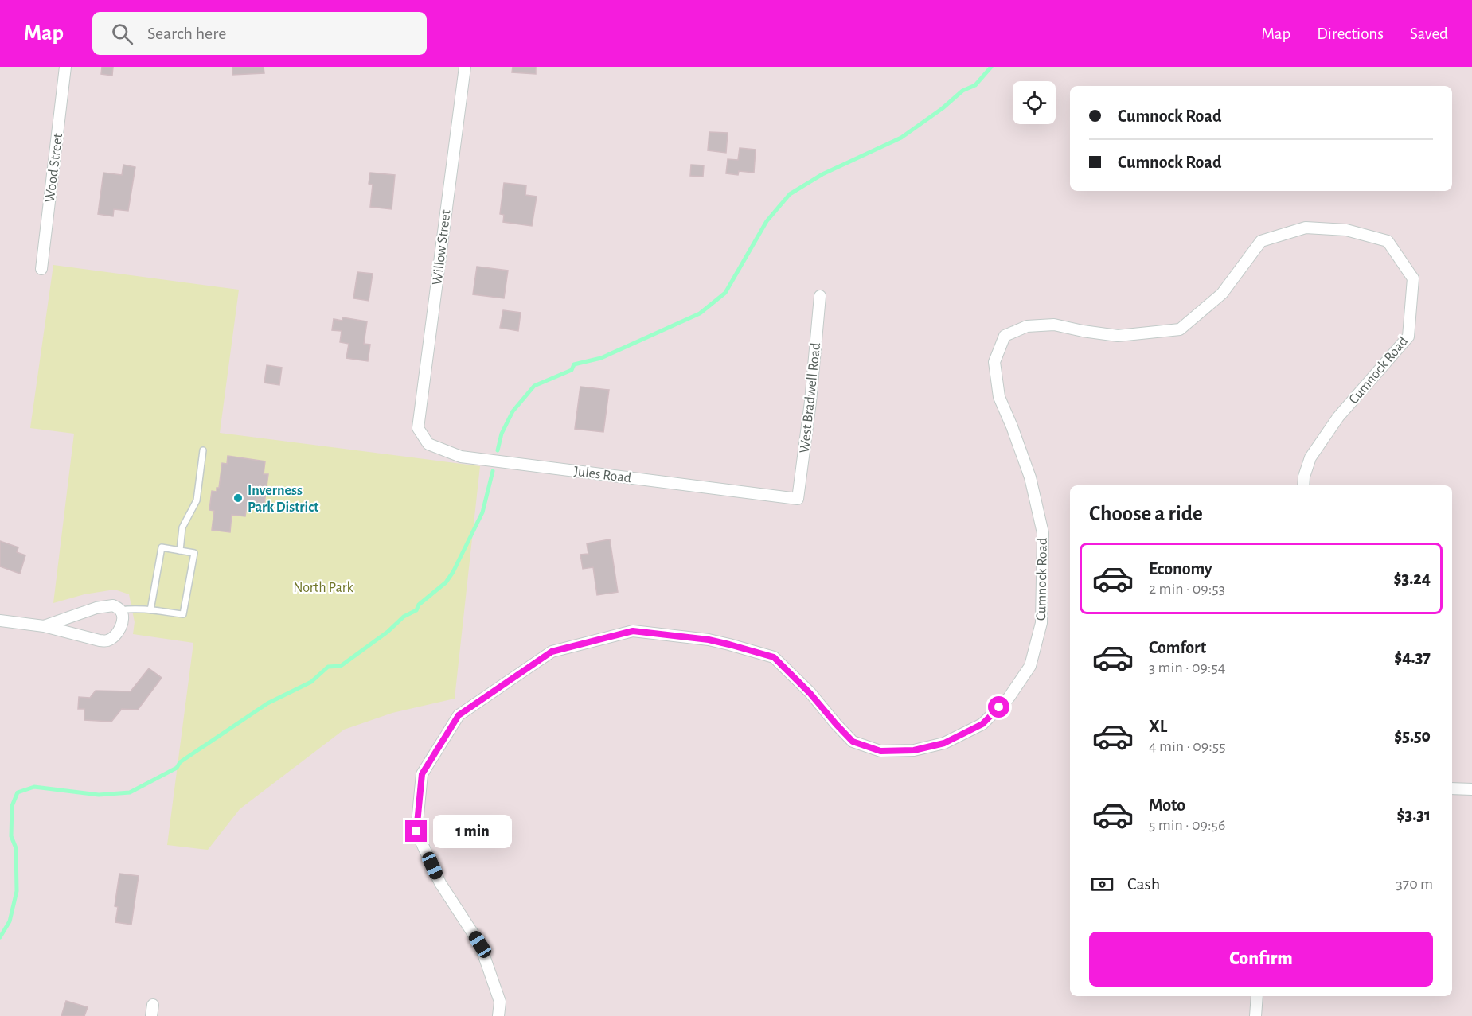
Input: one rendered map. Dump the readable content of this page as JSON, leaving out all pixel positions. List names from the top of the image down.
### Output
{
  "streets": {
    "street": [
      "Wood Street",
      "Willow Street",
      "Cumnock Road",
      "West Bradwell Road",
      "Jules Road"
    ]
  },
  "crossings": [
    ["Willow Street", "Jules Road"],
    ["West Bradwell Road", "Jules Road"]
  ],
  "parks": ["North Park"],
  "places": ["Inverness Park District"],
  "page": {
    "header": "Map",
    "search": "Search here",
    "nav": ["Map", "Directions", "Saved"],
    "banner": ["Cumnock Road", "Cumnock Road"],
    "heading": "Choose a ride",
    "list": [
      {
        "name": "Economy",
        "note": "2 min · 09:53",
        "value": "$3.24"
      },
      {
        "name": "Comfort",
        "note": "3 min · 09:54",
        "value": "$4.37"
      },
      {
        "name": "XL",
        "note": "4 min · 09:55",
        "value": "$5.50"
      },
      {
        "name": "Moto",
        "note": "5 min · 09:56",
        "value": "$3.31"
      }
    ],
    "bubble": "1 min",
    "pay": ["Cash", "370 m"],
    "buttons": "Confirm"
  }
}
